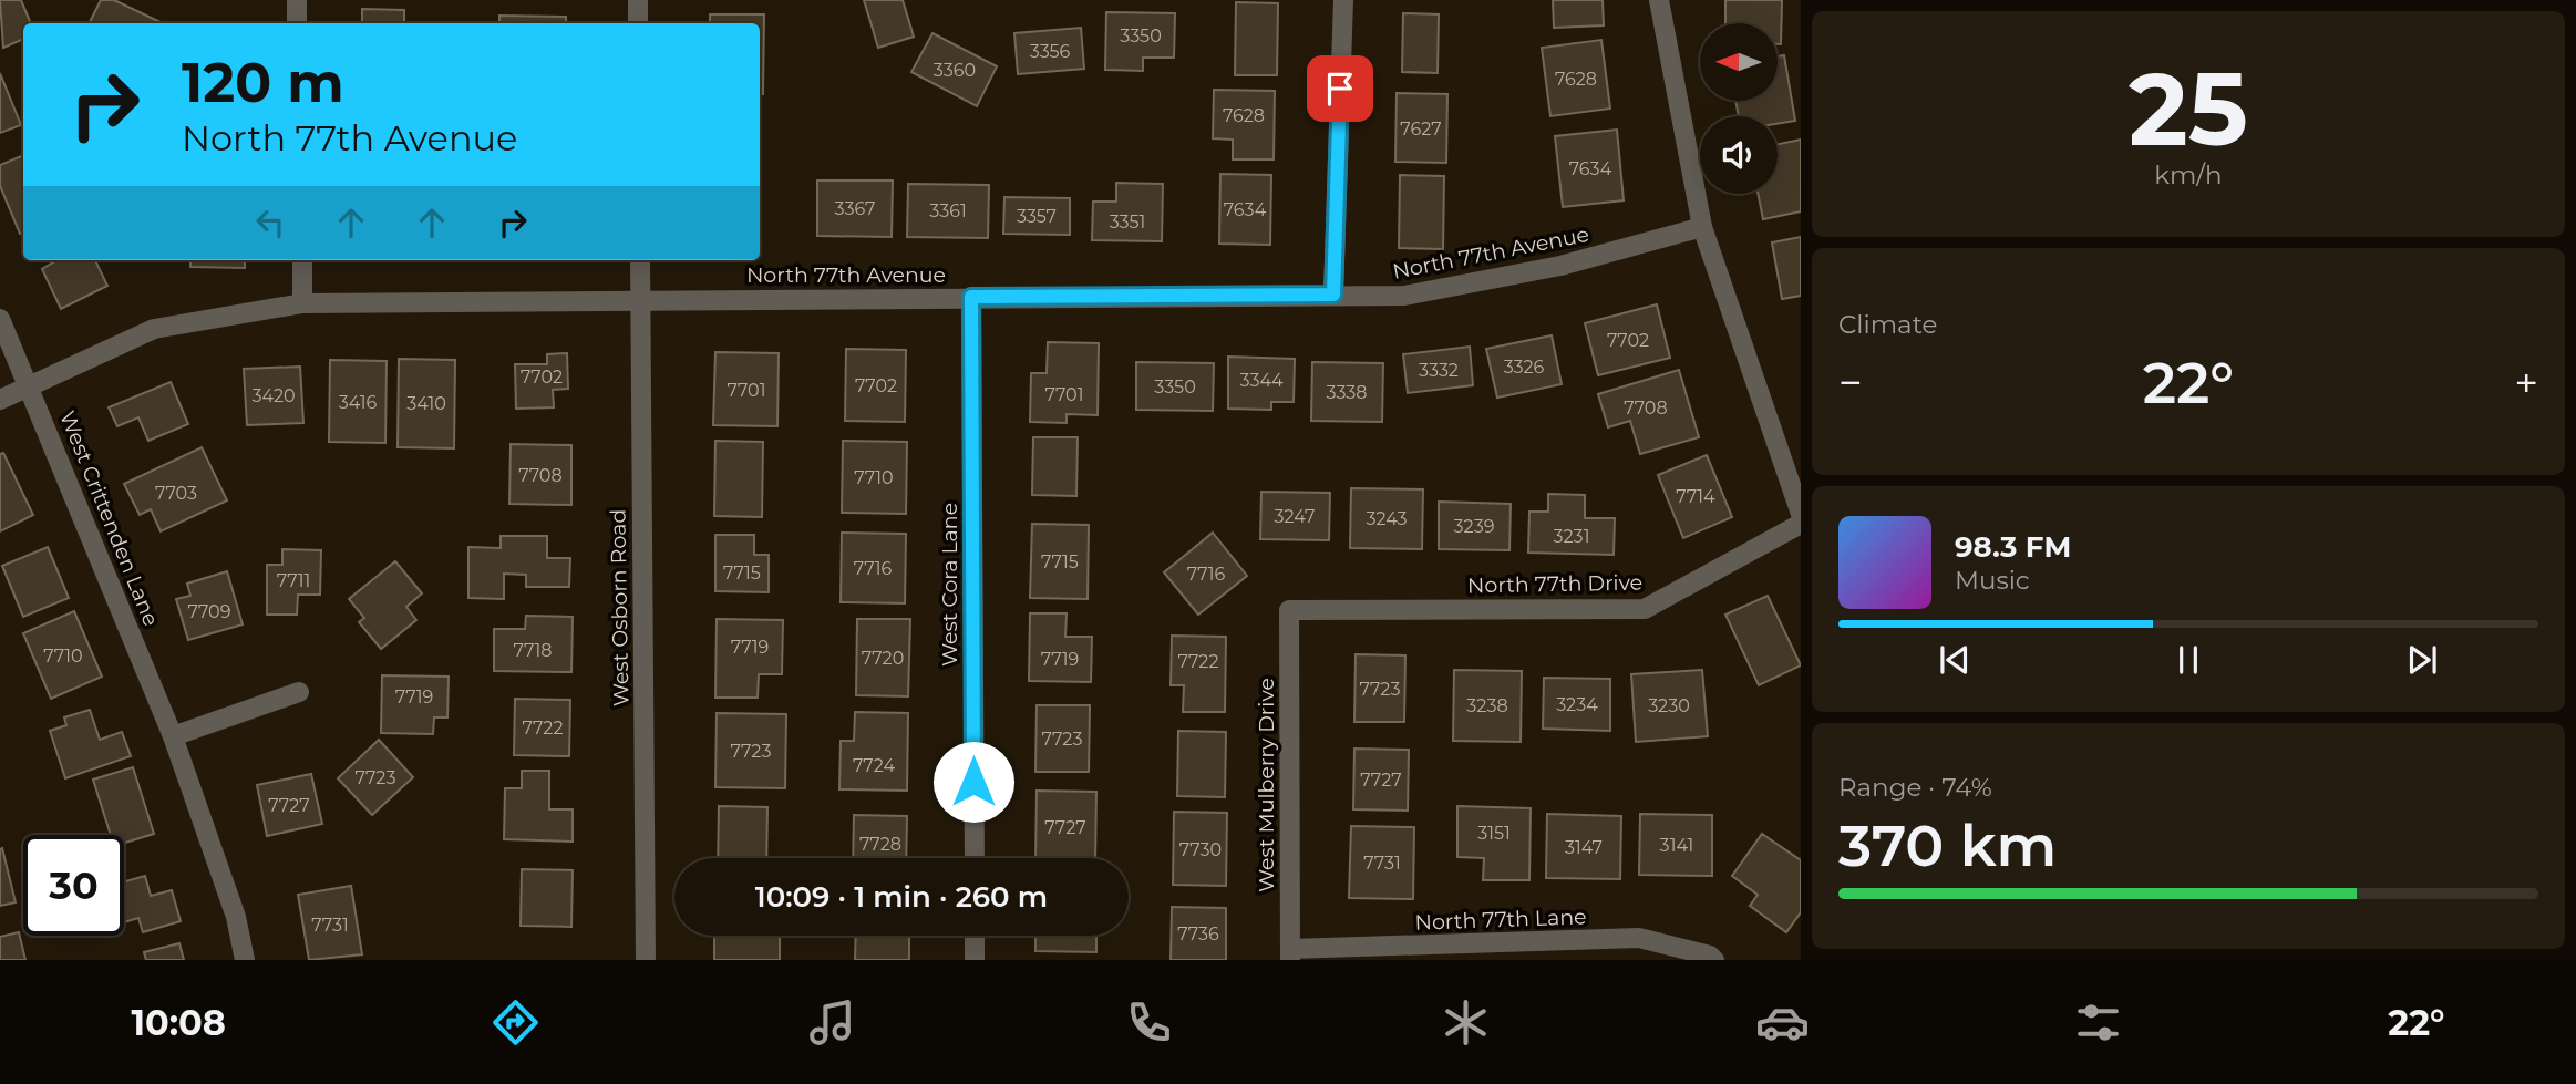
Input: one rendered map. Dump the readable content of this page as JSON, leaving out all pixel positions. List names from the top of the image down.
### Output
{
  "streets": {
    "street": [
      "North 77th Avenue",
      "West Crittenden Lane",
      "North 77th Drive",
      "West Cora Lane",
      "West Osborn Road",
      "West Mulberry Drive",
      "North 77th Lane"
    ]
  },
  "crossings": [
    ["North 77th Avenue", "West Crittenden Lane"],
    ["North 77th Avenue", "West Cora Lane"],
    ["North 77th Avenue", "West Osborn Road"],
    ["North 77th Drive", "West Mulberry Drive"],
    ["West Mulberry Drive", "North 77th Lane"]
  ],
  "house_numbers": [
    "3350",
    "3356",
    "3360",
    "7628",
    "7628",
    "7627",
    "7634",
    "3367",
    "7634",
    "3361",
    "3357",
    "3351",
    "7702",
    "3326",
    "3332",
    "7702",
    "3344",
    "7702",
    "3350",
    "7701",
    "3338",
    "7701",
    "3420",
    "3416",
    "3410",
    "7708",
    "7708",
    "7710",
    "7703",
    "7714",
    "3247",
    "3243",
    "3239",
    "3231",
    "7715",
    "7716",
    "7715",
    "7716",
    "7711",
    "7709",
    "7719",
    "7718",
    "7710",
    "7720",
    "7719",
    "7722",
    "7723",
    "7719",
    "3234",
    "3238",
    "3230",
    "7722",
    "7723",
    "7723",
    "7724",
    "7723",
    "7727",
    "7727",
    "7727",
    "3151",
    "7728",
    "3141",
    "3147",
    "7730",
    "7731",
    "7731",
    "7736"
  ],
  "north": "left",
  "page": {
    "tile": [
      ["25", "km/h"],
      "Climate",
      ["Range · 74%", "370 km"]
    ],
    "turn": ["120 m", "North 77th Avenue"],
    "heat": ["−", "22°", "+"],
    "song": ["98.3 FM", "Music"],
    "limit": "30",
    "trip": "10:09 · 1 min · 260 m",
    "tabs": ["10:08", "22°"]
  }
}
